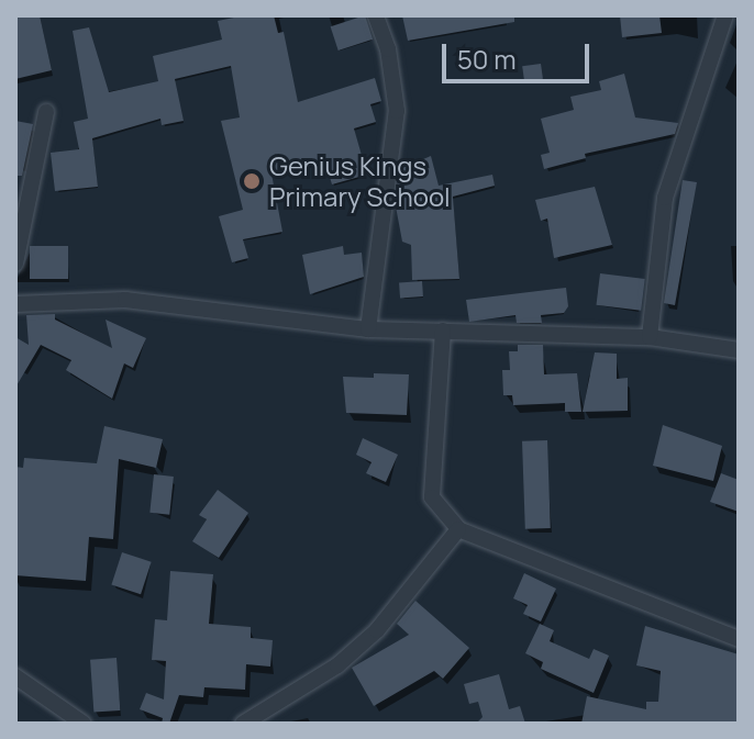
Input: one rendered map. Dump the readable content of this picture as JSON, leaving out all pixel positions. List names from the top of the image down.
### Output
{
  "places": ["Genius Kings Primary School"],
  "scale_bar": "50 m"
}
